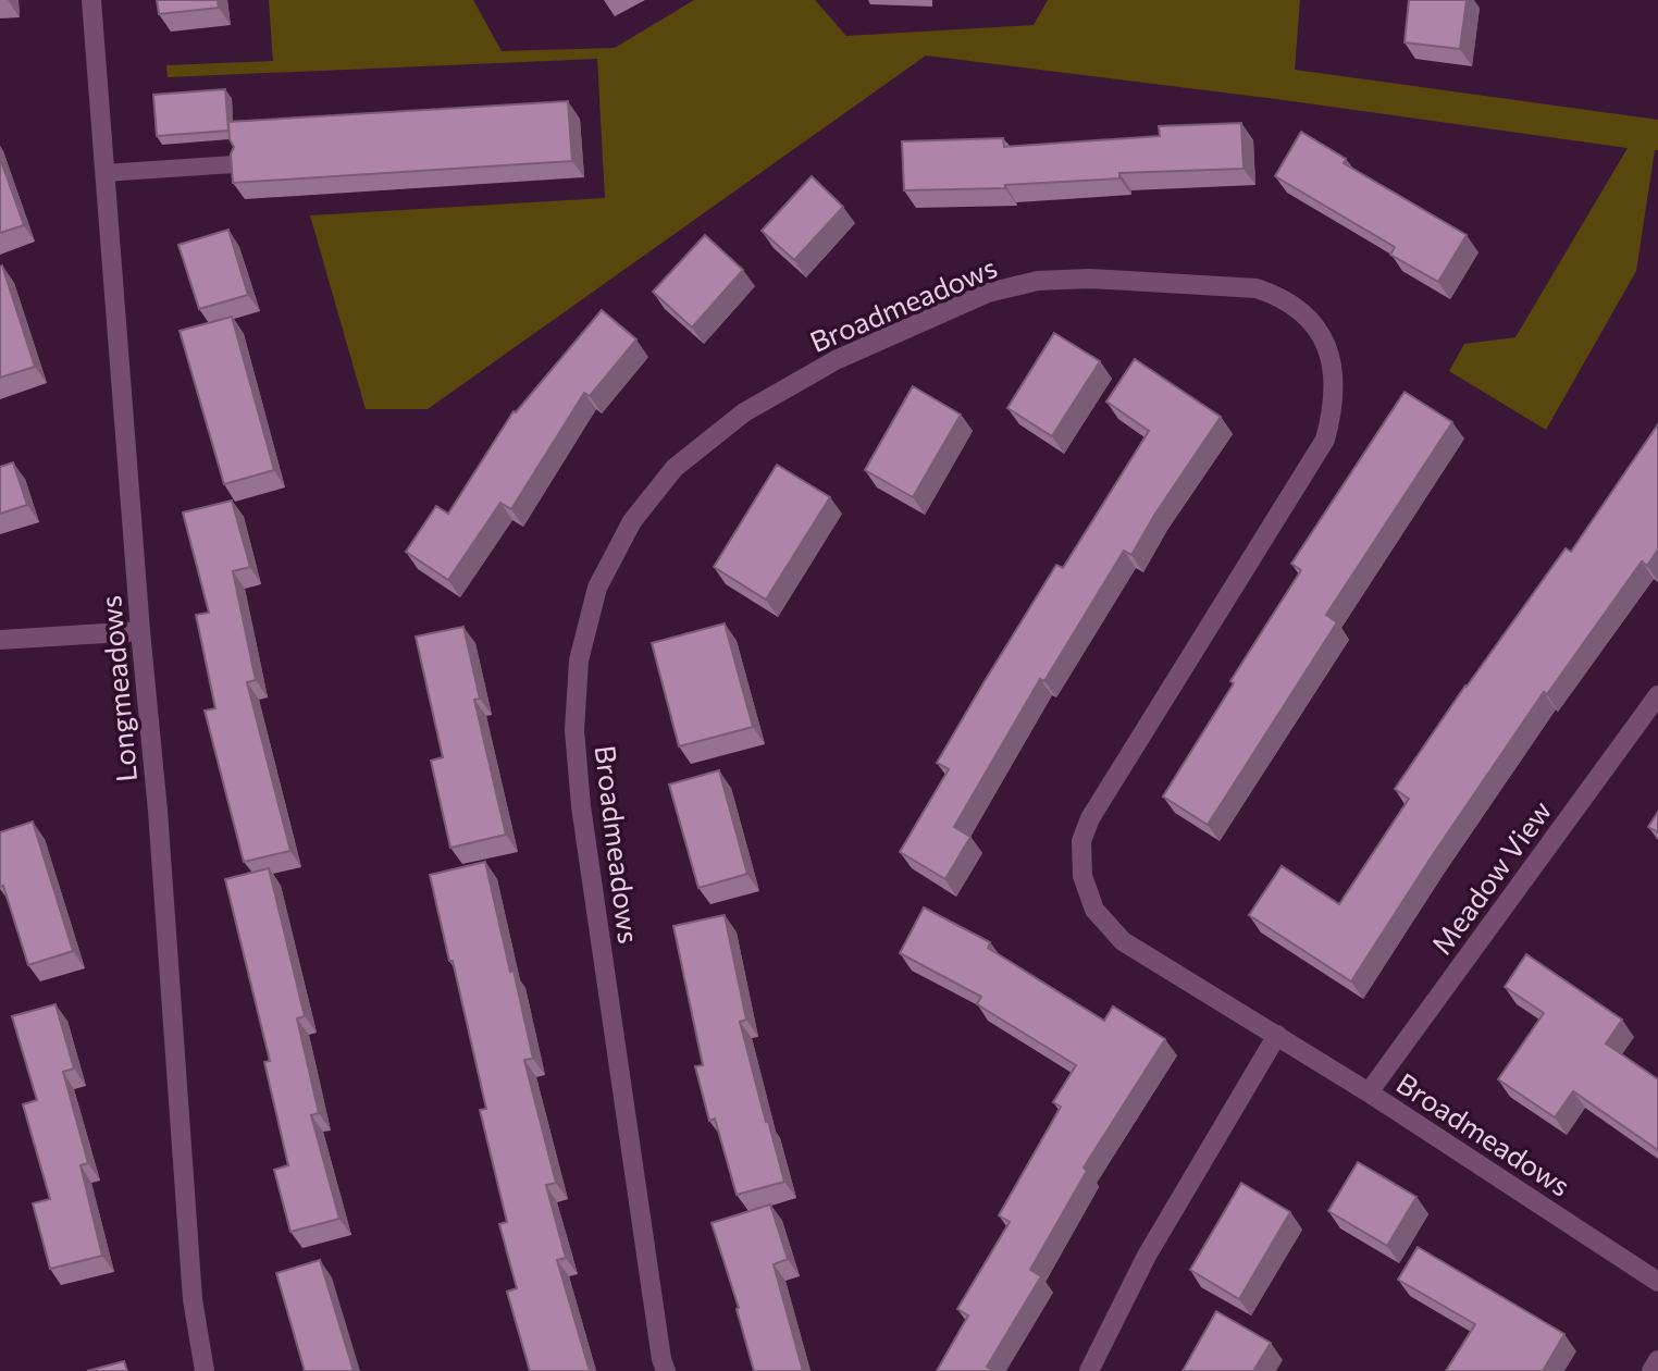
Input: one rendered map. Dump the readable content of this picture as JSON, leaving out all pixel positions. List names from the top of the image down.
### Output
{
  "streets": {
    "street": ["Broadmeadows", "Longmeadows", "Meadow View"]
  },
  "crossings": [
    ["Broadmeadows", "Meadow View"]
  ]
}
